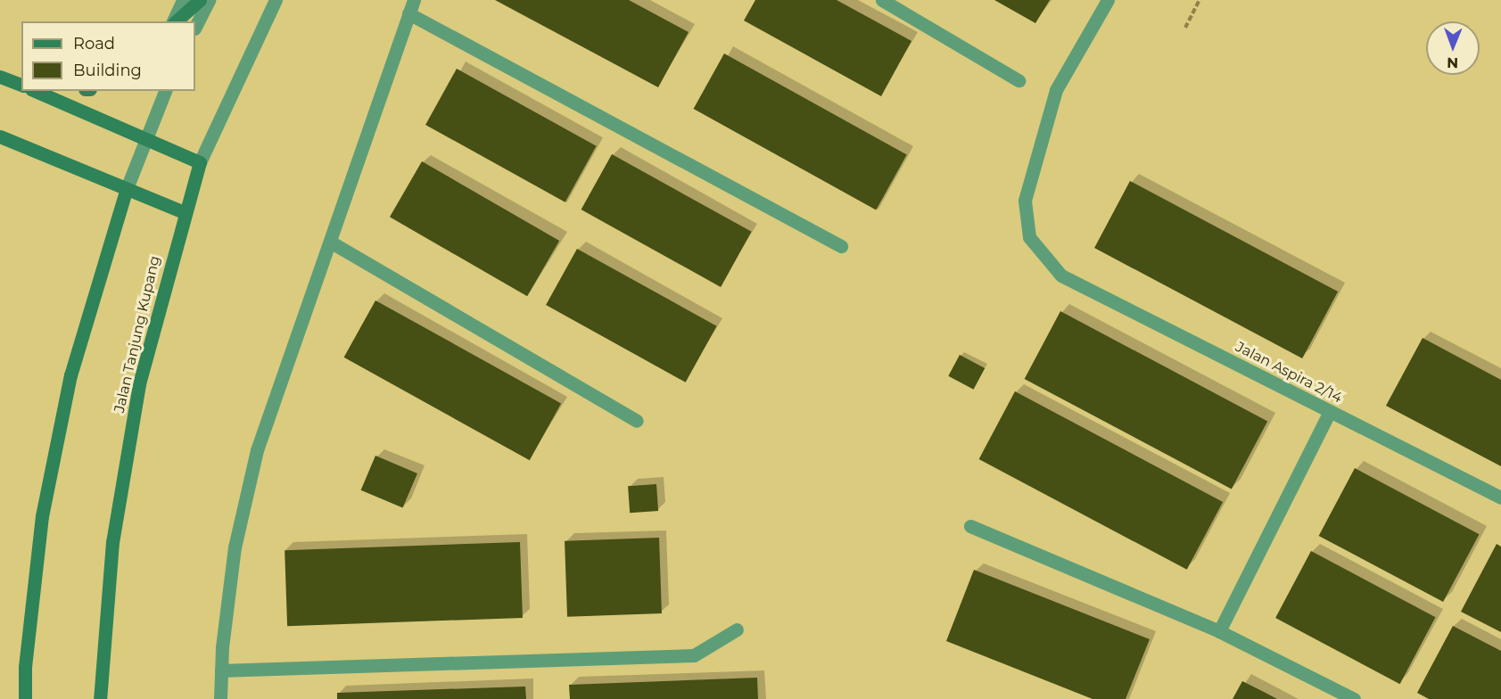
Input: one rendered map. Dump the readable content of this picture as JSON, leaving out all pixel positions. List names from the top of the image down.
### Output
{
  "streets": {
    "main road": ["Jalan Tanjung Kupang"],
    "street": ["Jalan Aspira 2/14"]
  },
  "legend": ["Road", "Building"],
  "north": "bottom"
}
